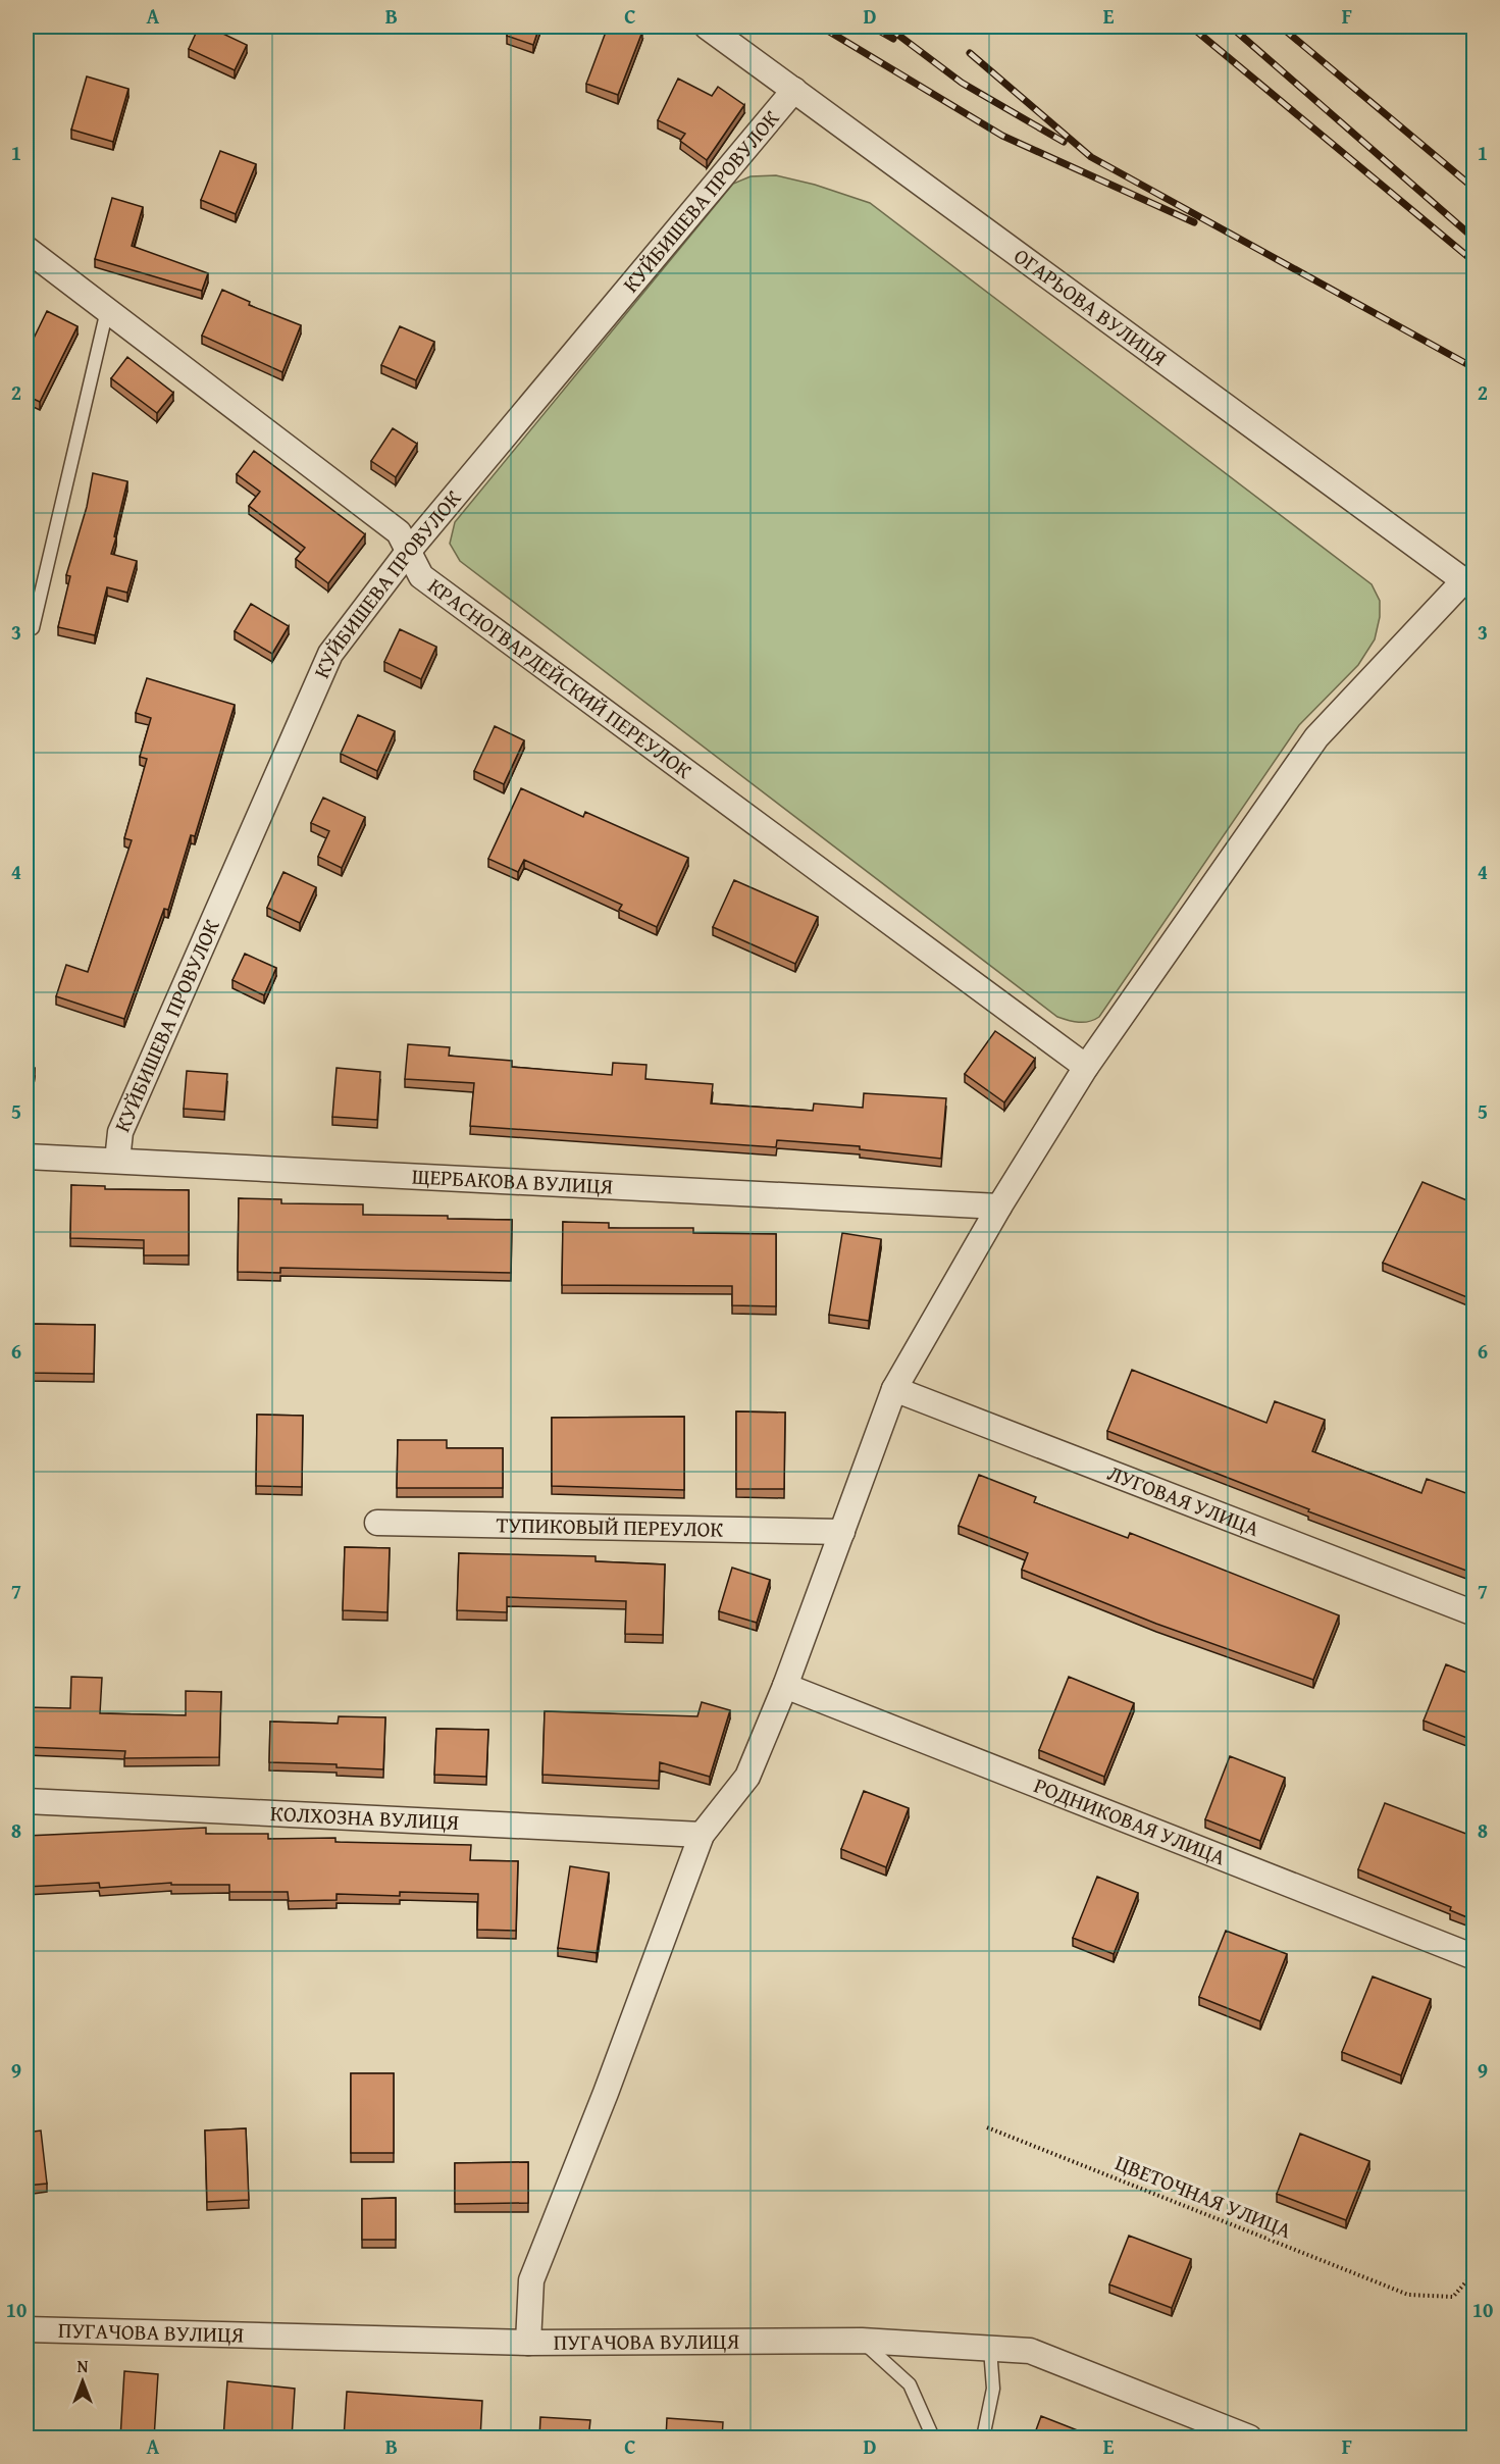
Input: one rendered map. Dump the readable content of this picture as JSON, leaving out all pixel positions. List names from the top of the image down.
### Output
{
  "streets": {
    "street": [
      "КУЙБИШЕВА ПРОВУЛОК",
      "ОГАРЬОВА ВУЛИЦЯ",
      "КРАСНОГВАРДЕЙСКИЙ ПЕРЕУЛОК",
      "ЩЕРБАКОВА ВУЛИЦЯ",
      "ЛУГОВАЯ УЛИЦА",
      "ТУПИКОВЫЙ ПЕРЕУЛОК",
      "КОЛХОЗНА ВУЛИЦЯ",
      "РОДНИКОВАЯ УЛИЦА",
      "ПУГАЧОВА ВУЛИЦЯ"
    ],
    "path": ["ЦВЕТОЧНАЯ УЛИЦА"]
  },
  "crossings": [
    ["КУЙБИШЕВА ПРОВУЛОК", "ОГАРЬОВА ВУЛИЦЯ"],
    ["КУЙБИШЕВА ПРОВУЛОК", "КРАСНОГВАРДЕЙСКИЙ ПЕРЕУЛОК"],
    ["КУЙБИШЕВА ПРОВУЛОК", "ЩЕРБАКОВА ВУЛИЦЯ"]
  ],
  "north": "top",
  "grid": {
    "columns": [
      "A",
      "B",
      "C",
      "D",
      "E",
      "F"
    ],
    "rows": [
      "1",
      "2",
      "3",
      "4",
      "5",
      "6",
      "7",
      "8",
      "9",
      "10"
    ]
  }
}
